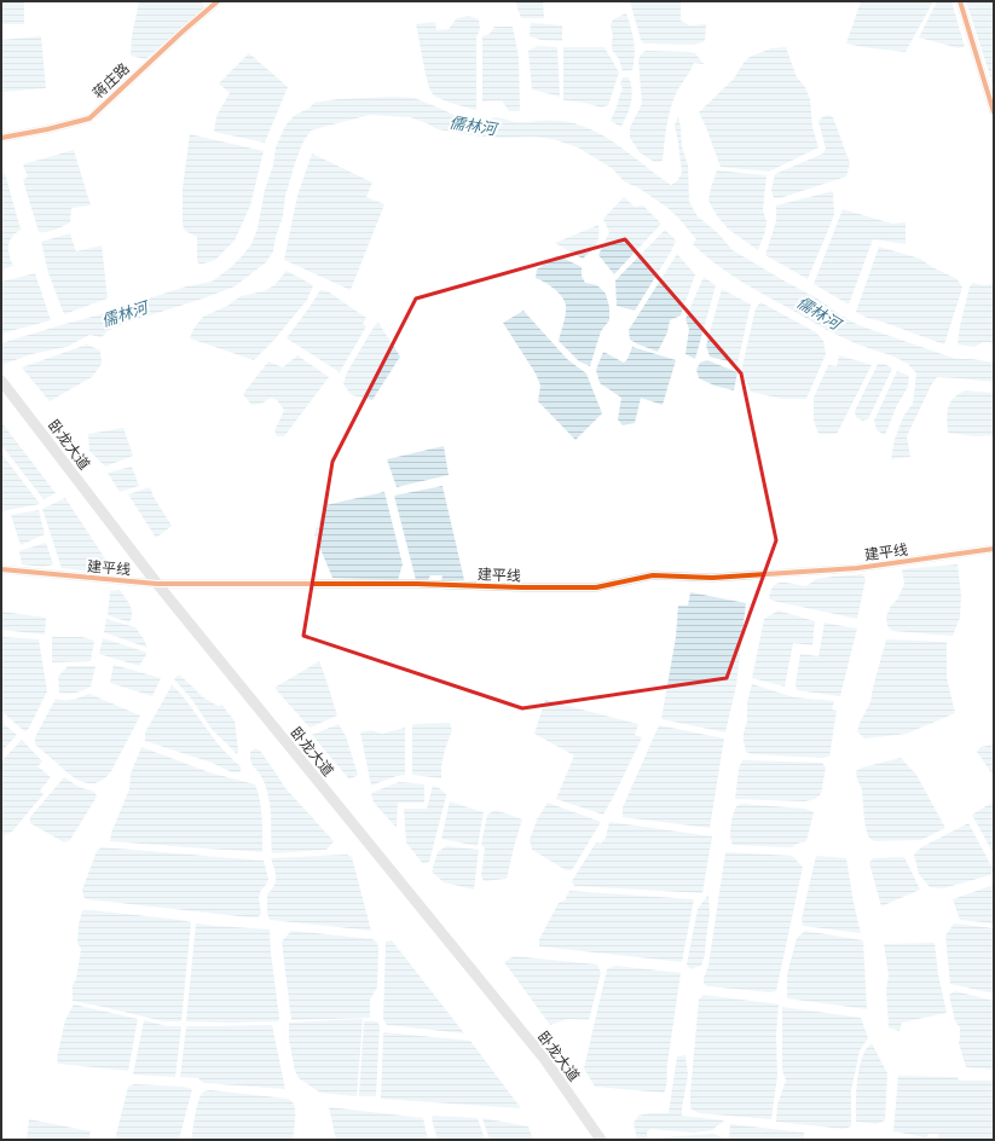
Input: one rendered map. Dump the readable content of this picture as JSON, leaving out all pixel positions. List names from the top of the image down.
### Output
{
  "streets": {
    "main road": ["卧龙大道"],
    "street": ["蒋庄路", "建平线"]
  },
  "crossings": [
    ["卧龙大道", "建平线"]
  ],
  "water": ["儒林河"]
}
